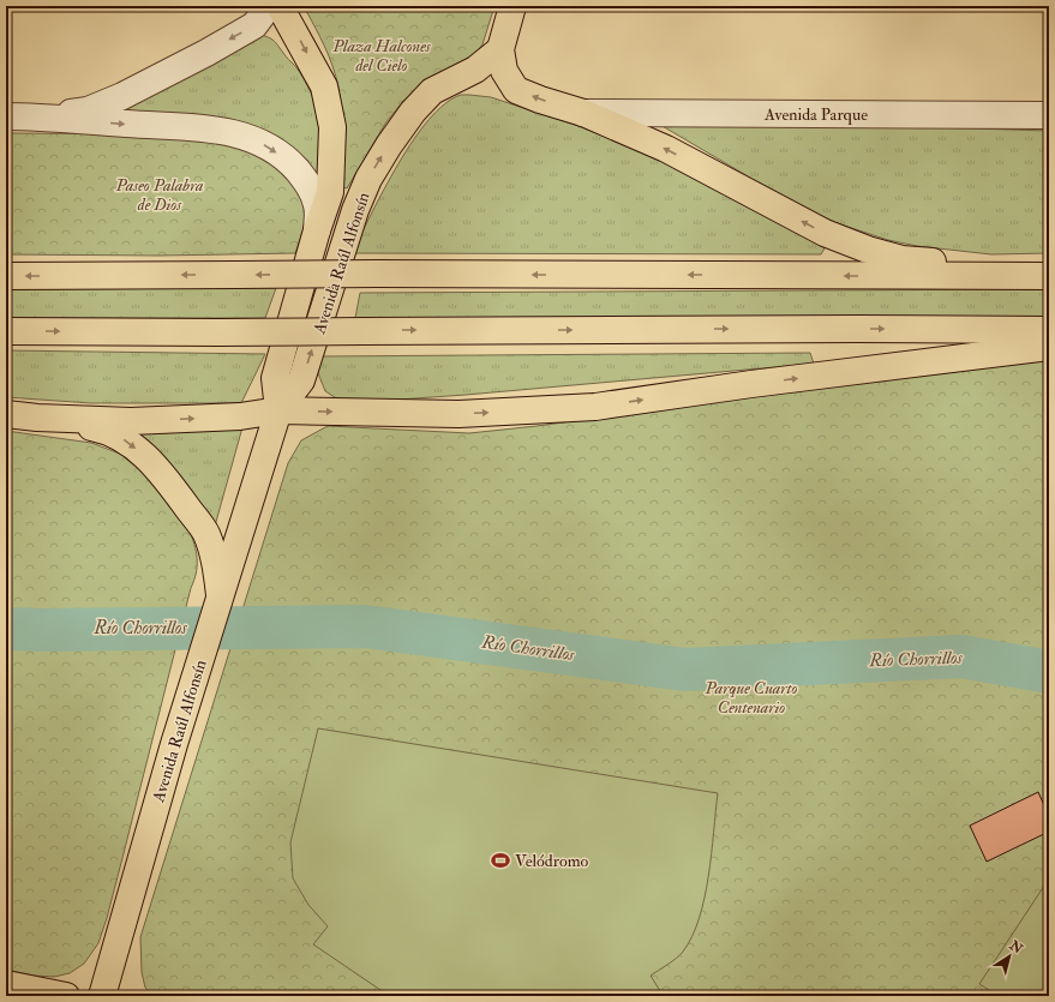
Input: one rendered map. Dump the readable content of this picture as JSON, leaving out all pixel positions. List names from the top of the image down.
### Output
{
  "streets": {
    "main road": ["Avenida Raúl Alfonsín"],
    "street": ["Avenida Parque"]
  },
  "water": ["Río Chorrillos"],
  "parks": ["Plaza Halcones del Cielo", "Paseo Palabra de Dios", "Parque Cuarto Centenario"],
  "places": {
    "sports": ["Velódromo"]
  },
  "north": "top right"
}
